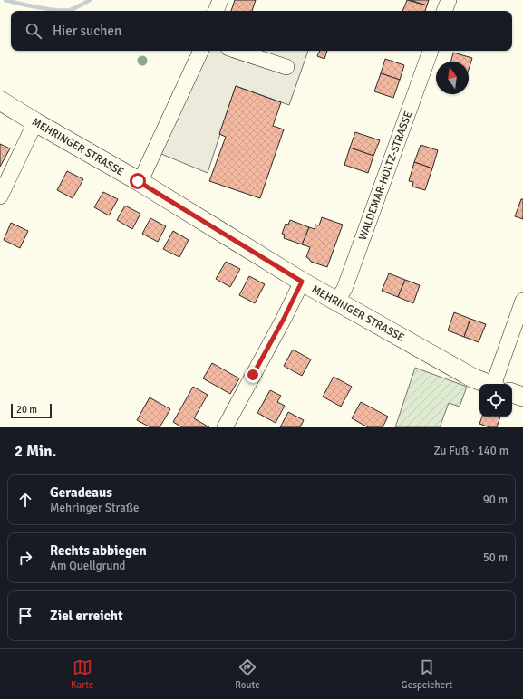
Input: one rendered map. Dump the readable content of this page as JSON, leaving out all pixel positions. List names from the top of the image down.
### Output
{
  "streets": {
    "main road": ["MEHRINGER STRASSE"],
    "street": ["WALDEMAR-HOLTZ-STRASSE"]
  },
  "crossings": [
    ["MEHRINGER STRASSE", "WALDEMAR-HOLTZ-STRASSE"]
  ],
  "scale_bar": "20 m",
  "north": "top",
  "page": {
    "search": "Hier suchen",
    "scale": "20 m",
    "heading": ["2 Min.", "Zu Fuß · 140 m"],
    "list": [
      ["Geradeaus", "Mehringer Straße", "90 m"],
      ["Rechts abbiegen", "Am Quellgrund", "50 m"],
      "Ziel erreicht"
    ],
    "nav": ["Karte", "Route", "Gespeichert"]
  }
}
